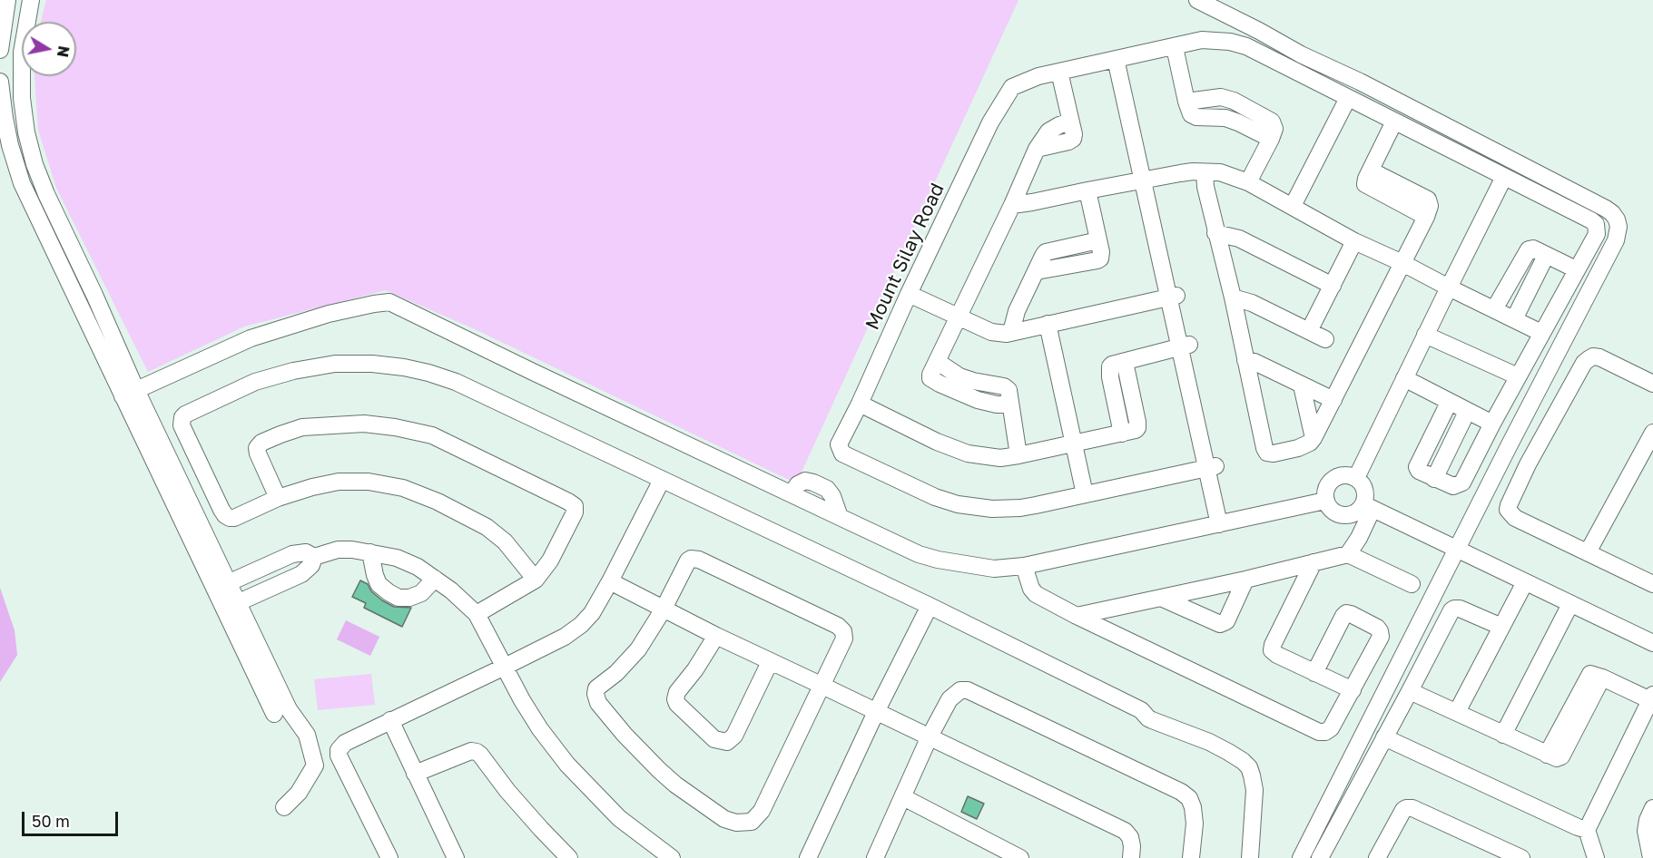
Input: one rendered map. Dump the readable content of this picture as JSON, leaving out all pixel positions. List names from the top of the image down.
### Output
{
  "streets": {
    "street": ["Mount Silay Road"]
  },
  "scale_bar": "50 m",
  "north": "right"
}
